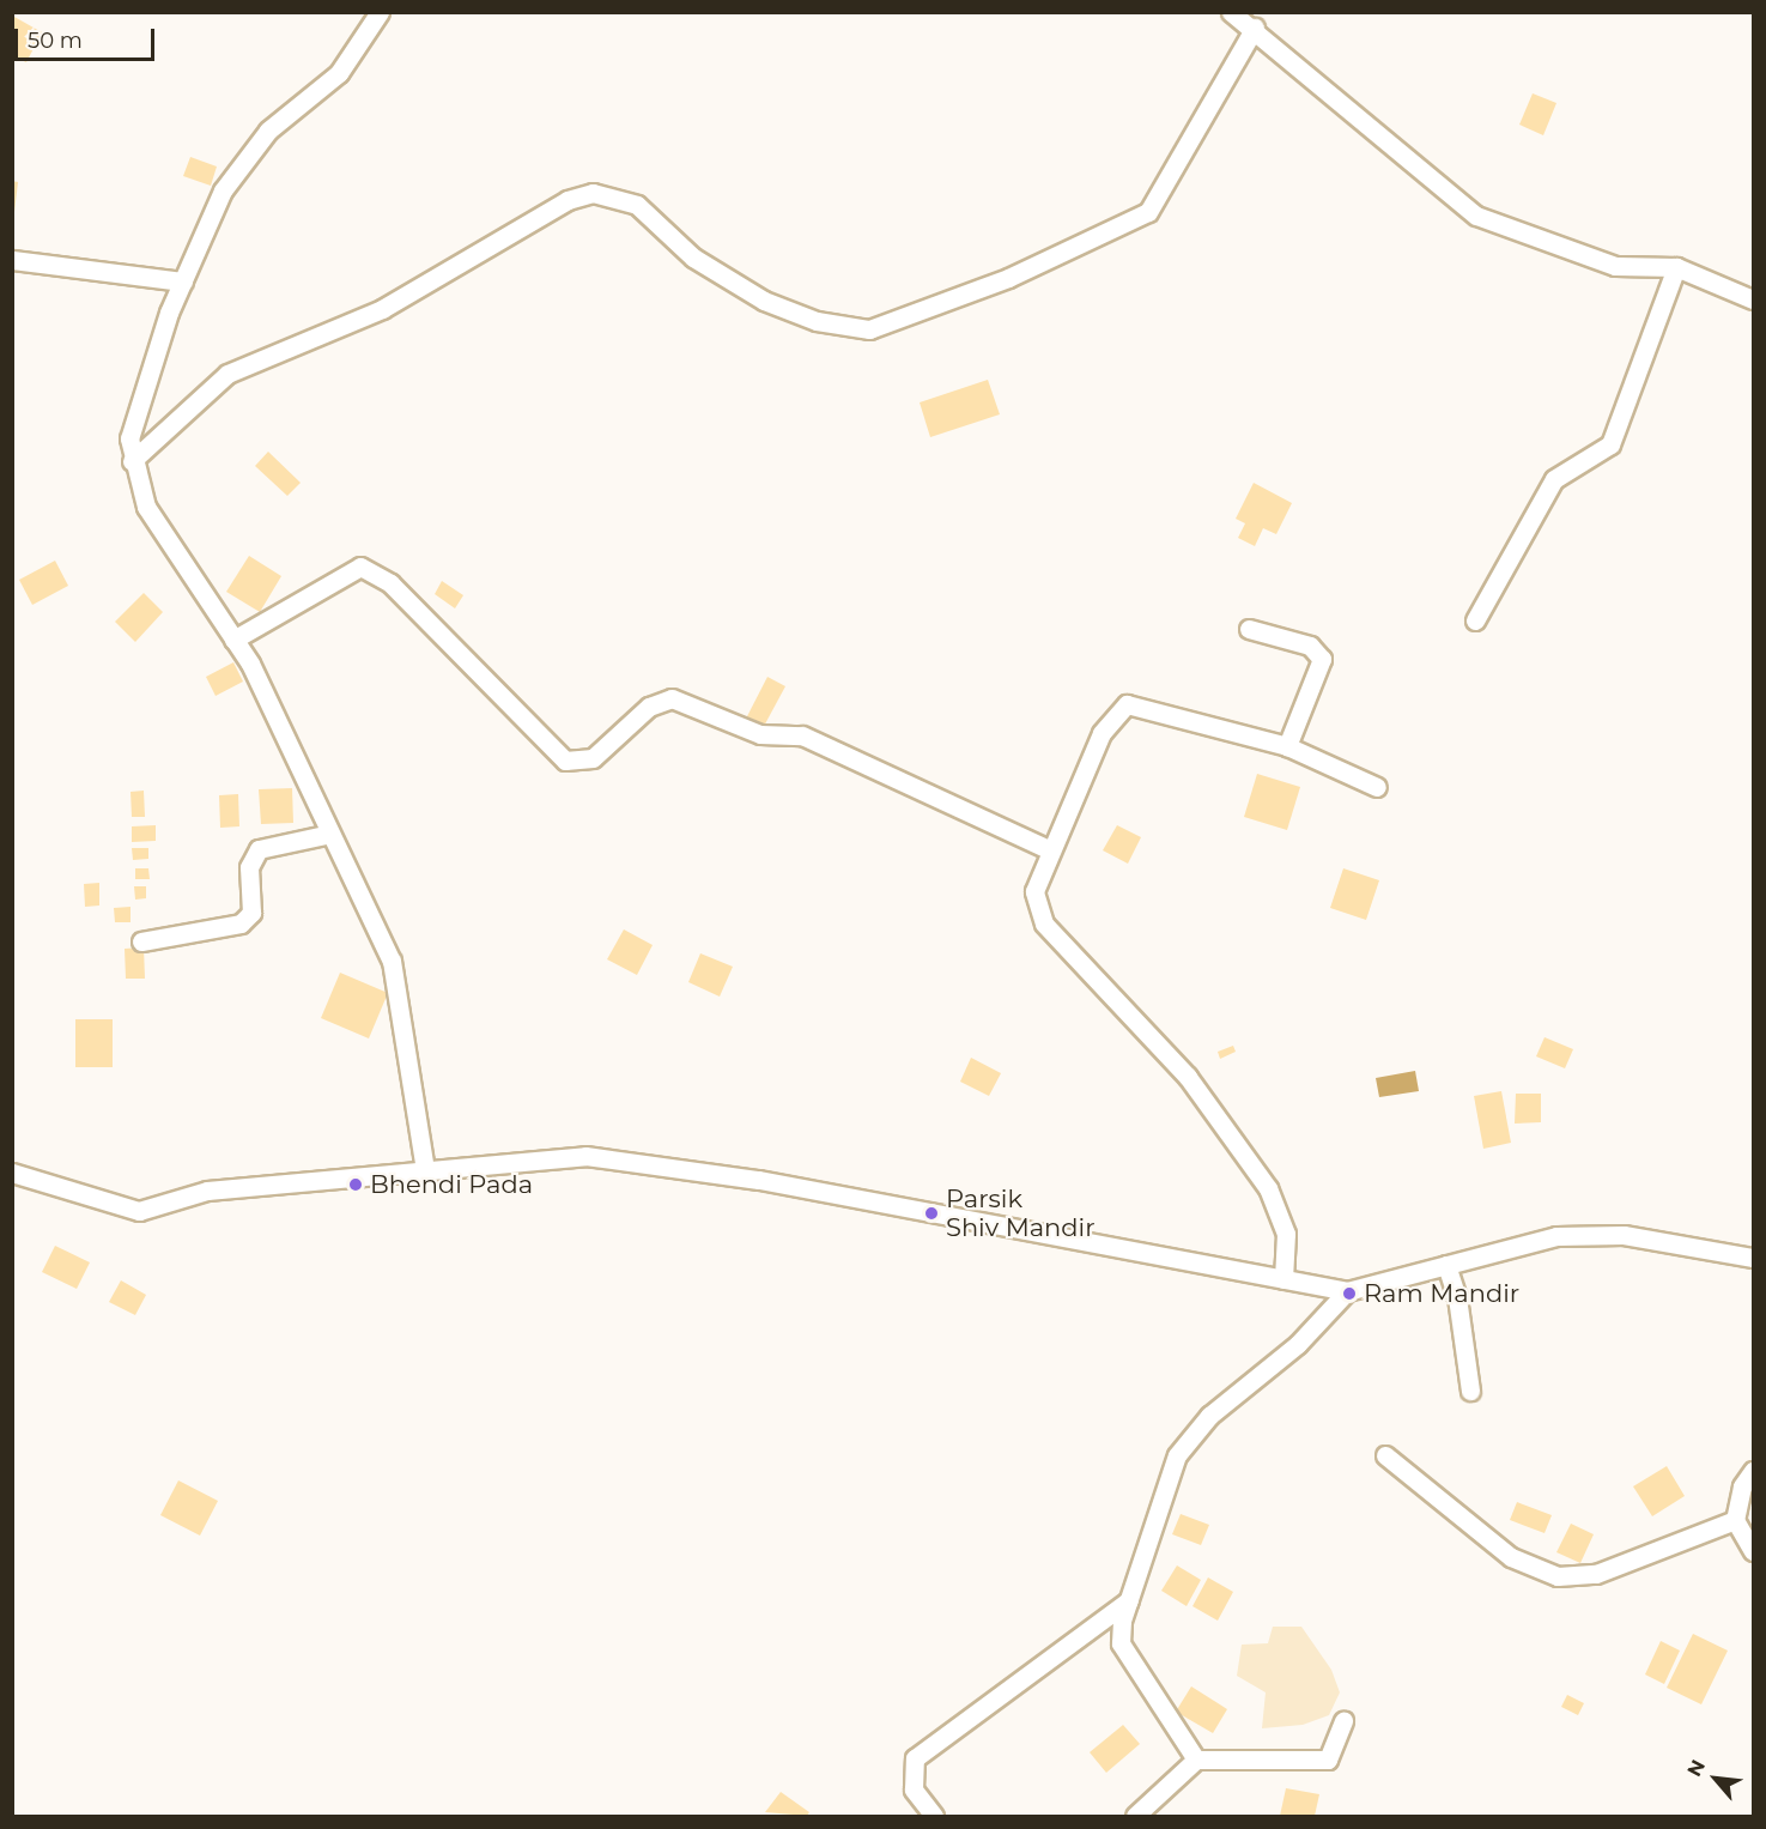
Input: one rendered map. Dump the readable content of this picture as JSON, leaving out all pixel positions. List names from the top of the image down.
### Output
{
  "places": ["Bhendi Pada", "Parsik Shiv Mandir", "Ram Mandir"],
  "scale_bar": "50 m",
  "north": "top left"
}
